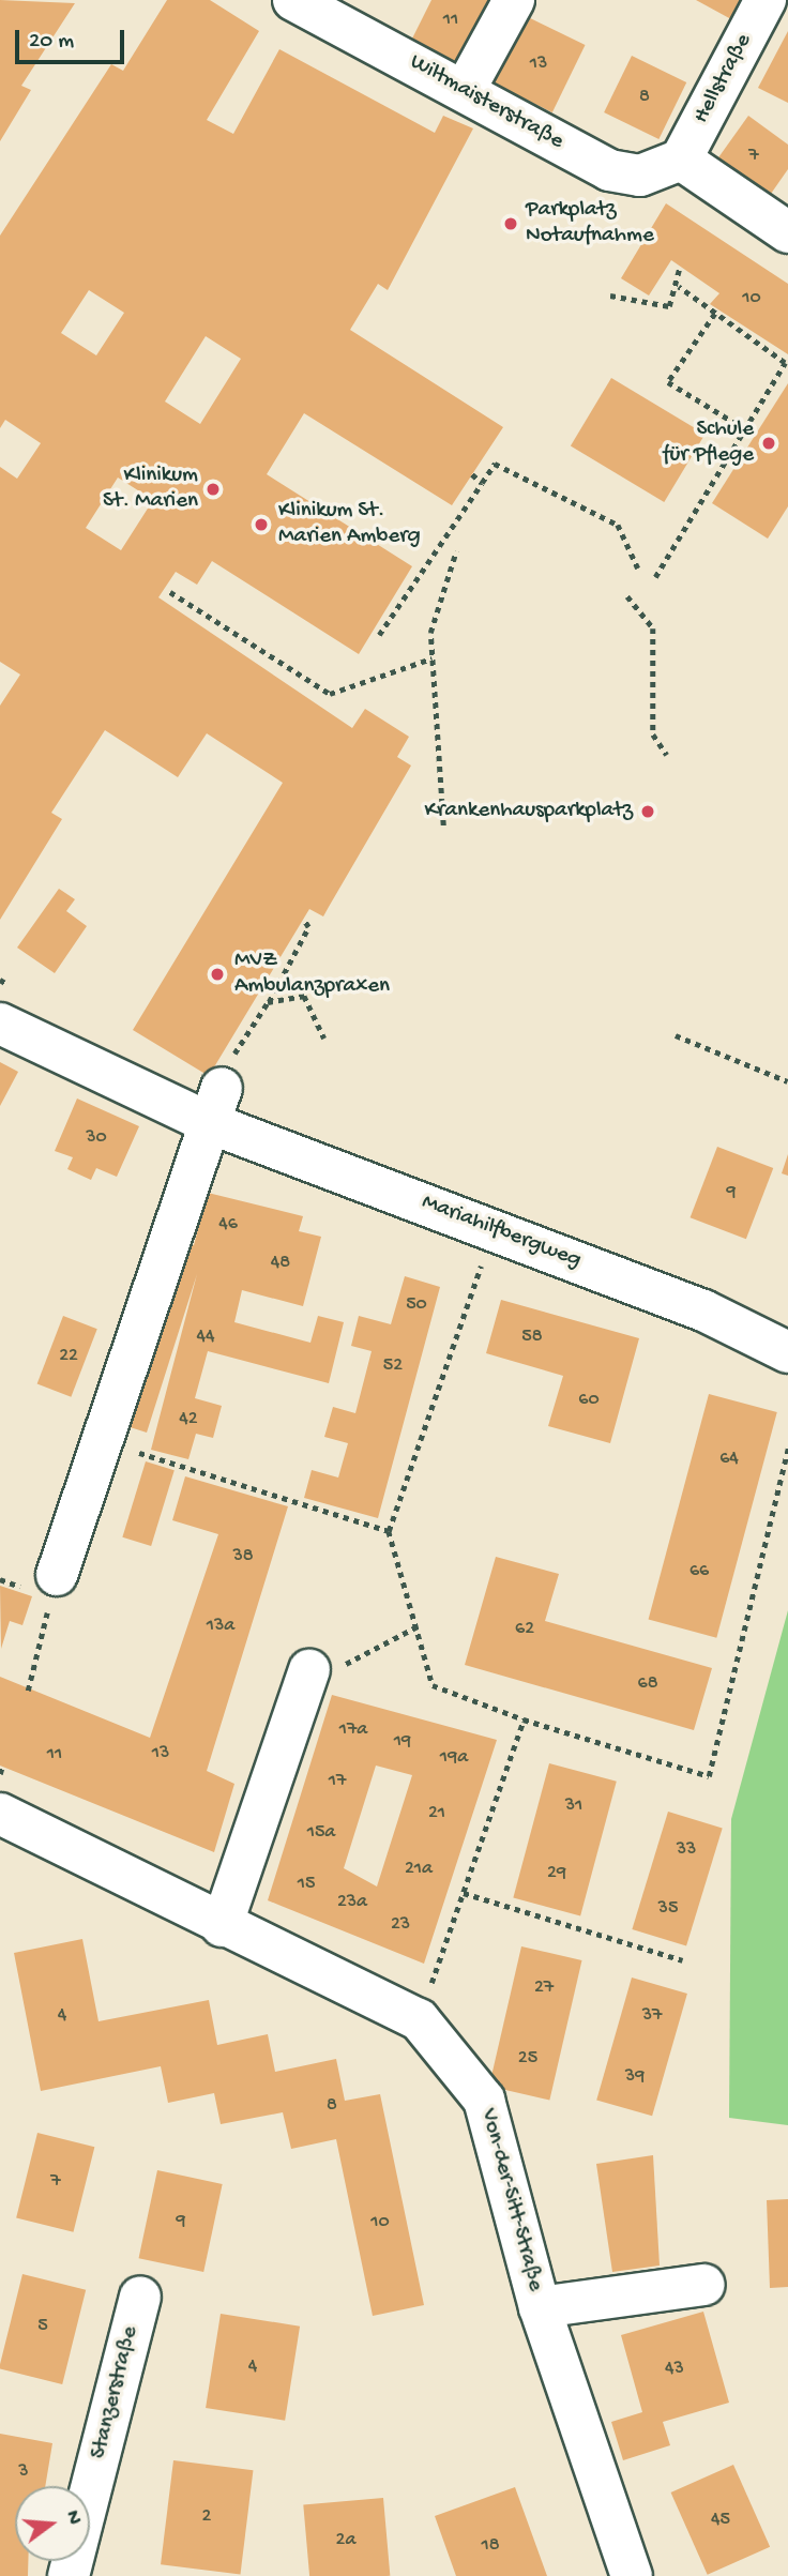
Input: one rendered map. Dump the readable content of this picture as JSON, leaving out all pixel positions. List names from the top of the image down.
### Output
{
  "streets": {
    "street": [
      "Hellstraße",
      "Wiltmaisterstraße",
      "Mariahilfbergweg",
      "Von-der-Sitt-Straße",
      "Stanzerstraße"
    ]
  },
  "crossings": [
    ["Hellstraße", "Wiltmaisterstraße"]
  ],
  "places": [
    "Parkplatz Notaufnahme",
    "Schule für Pflege",
    "Klinikum St. Marien",
    "Klinikum St. Marien Amberg",
    "Krankenhausparkplatz",
    "MVZ Ambulanzpraxen"
  ],
  "house_numbers": [
    "11",
    "13",
    "8",
    "7",
    "10",
    "30",
    "9",
    "46",
    "48",
    "50",
    "44",
    "58",
    "22",
    "52",
    "60",
    "42",
    "64",
    "38",
    "66",
    "13a",
    "62",
    "68",
    "17a",
    "19",
    "13",
    "11",
    "19a",
    "17",
    "31",
    "21",
    "15a",
    "33",
    "21a",
    "29",
    "15",
    "23a",
    "35",
    "23",
    "27",
    "4",
    "37",
    "25",
    "39",
    "8",
    "7",
    "9",
    "10",
    "5",
    "4",
    "43",
    "3",
    "2",
    "45",
    "2a",
    "18"
  ],
  "scale_bar": "20 m",
  "north": "right"
}
